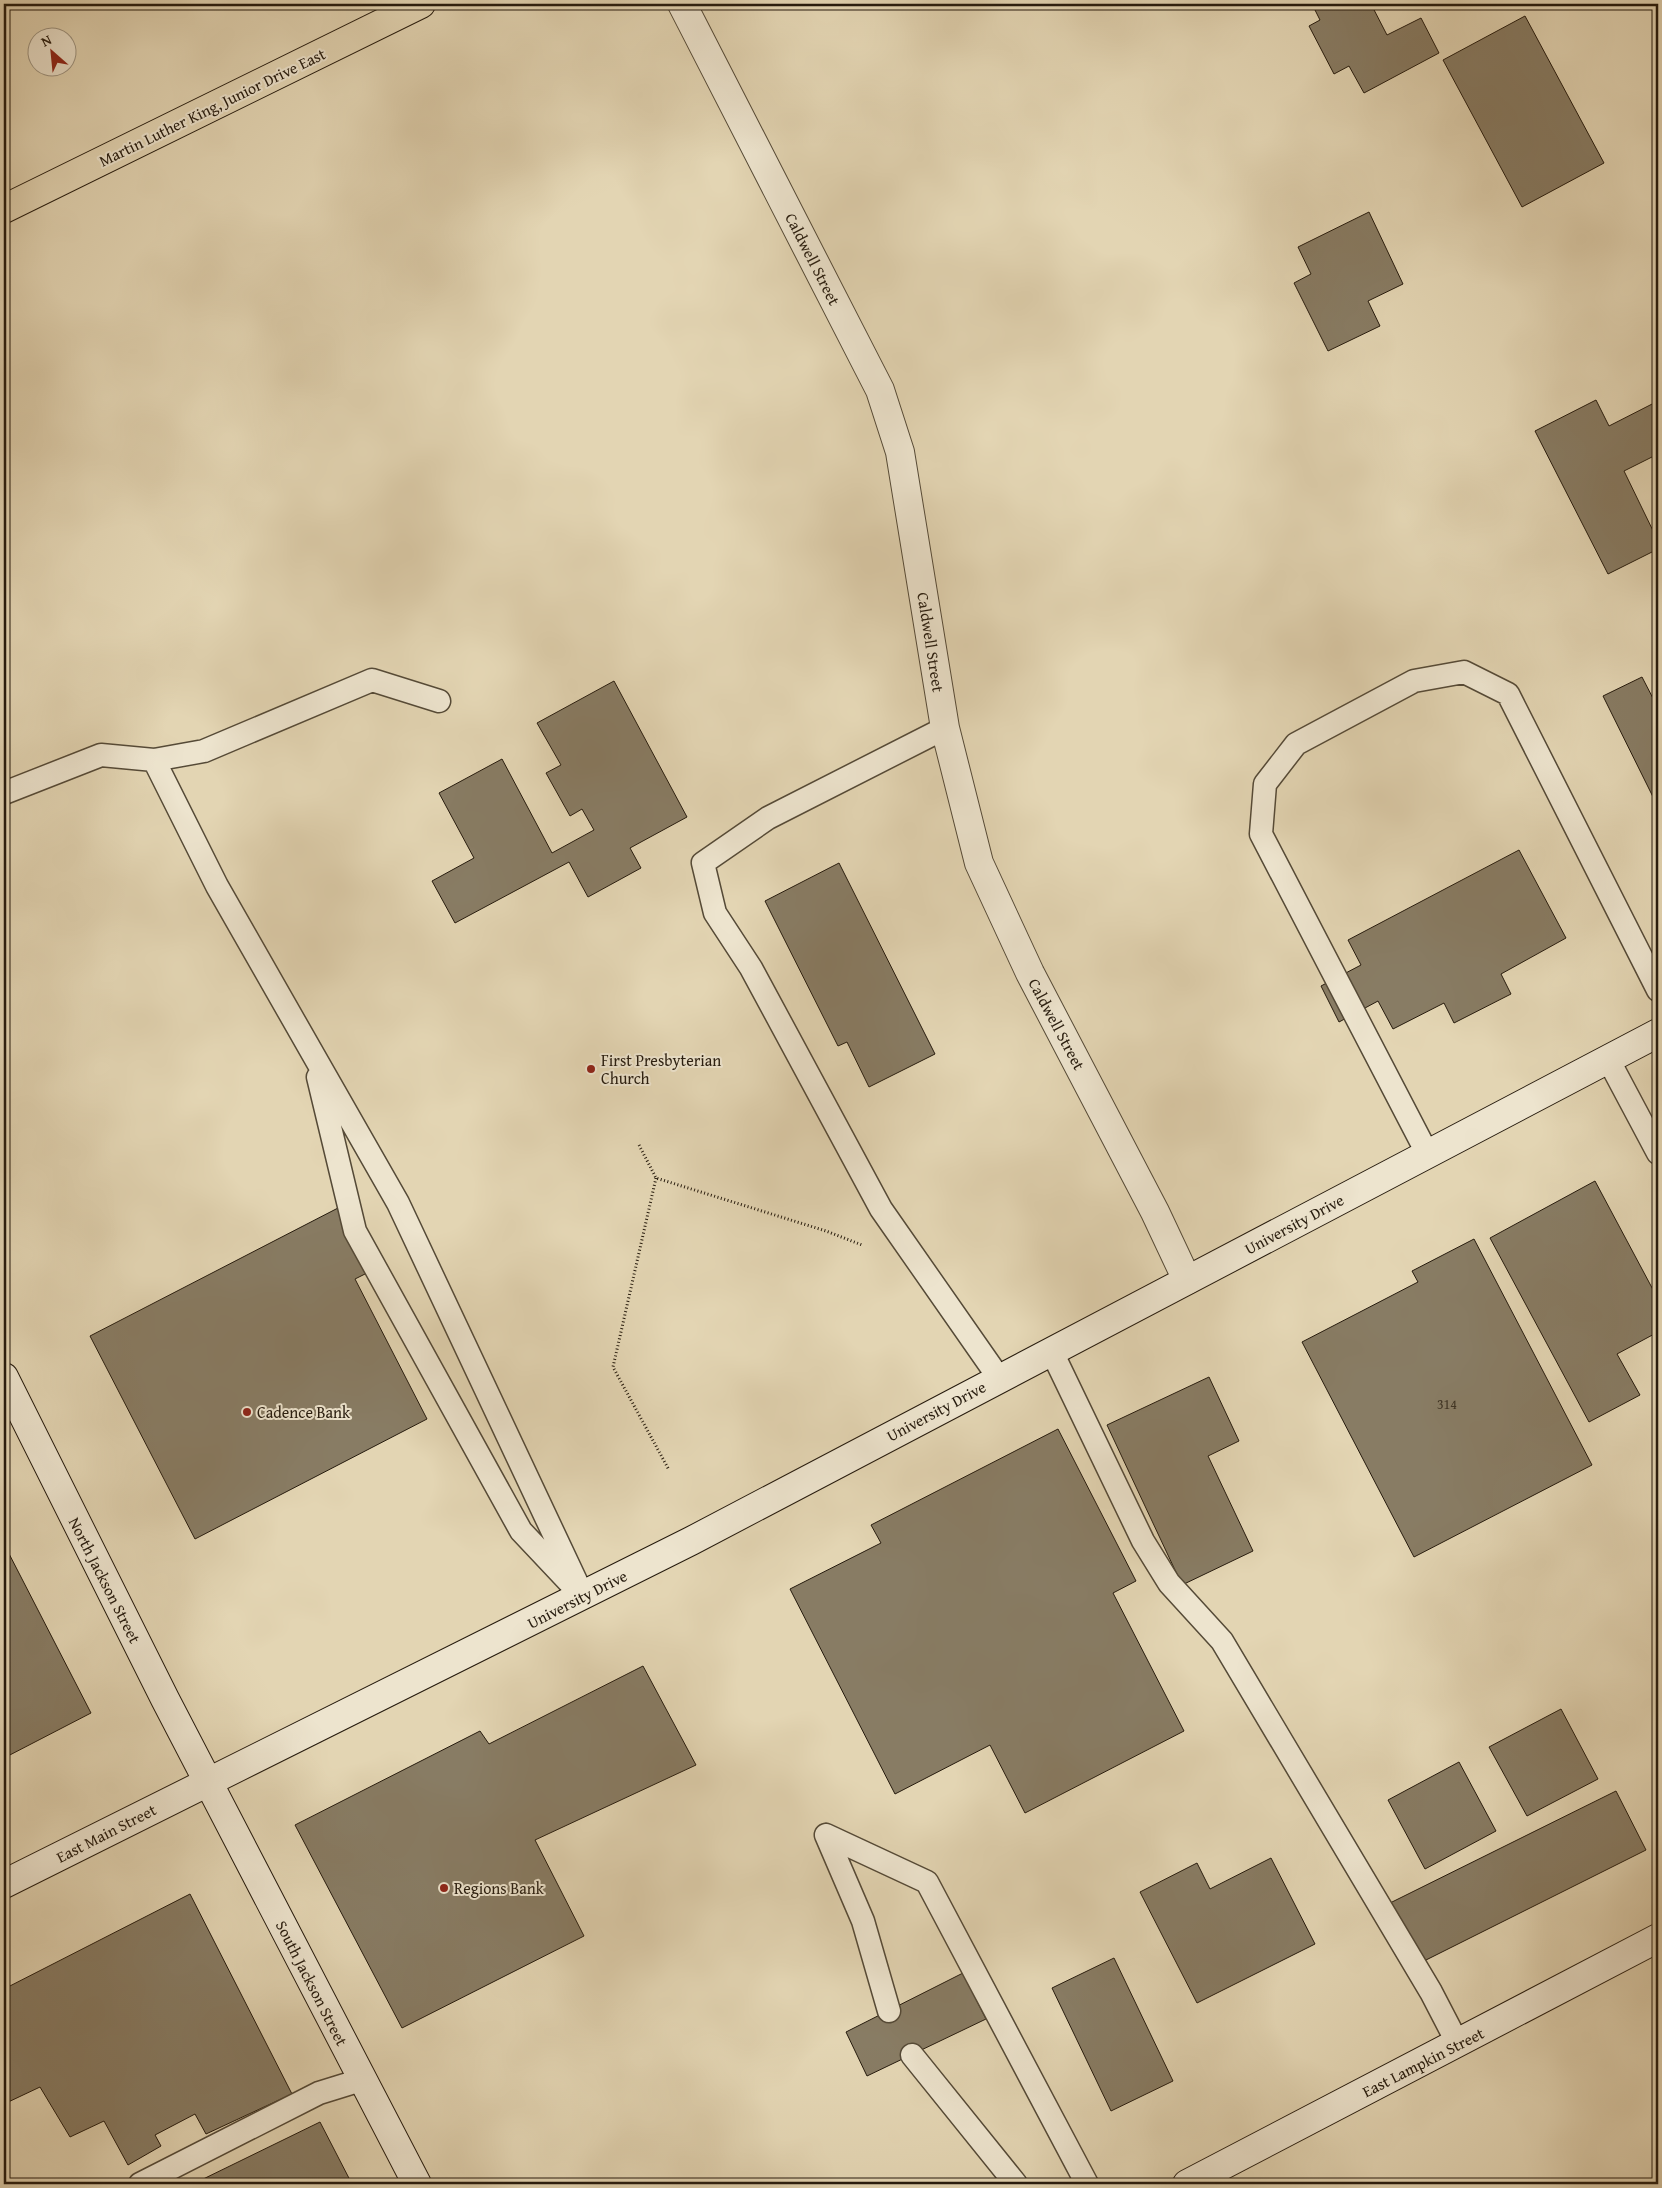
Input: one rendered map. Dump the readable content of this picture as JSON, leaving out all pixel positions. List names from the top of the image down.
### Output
{
  "streets": {
    "main road": ["Martin Luther King, Junior Drive East"],
    "street": [
      "Caldwell Street",
      "University Drive",
      "North Jackson Street",
      "East Main Street",
      "South Jackson Street",
      "East Lampkin Street"
    ]
  },
  "crossings": [
    ["Caldwell Street", "University Drive"],
    ["University Drive", "North Jackson Street"],
    ["University Drive", "East Main Street"],
    ["University Drive", "South Jackson Street"],
    ["North Jackson Street", "East Main Street"],
    ["North Jackson Street", "South Jackson Street"],
    ["East Main Street", "South Jackson Street"]
  ],
  "places": ["First Presbyterian Church", "Cadence Bank", "Regions Bank"],
  "house_numbers": ["314"],
  "north": "top left"
}
